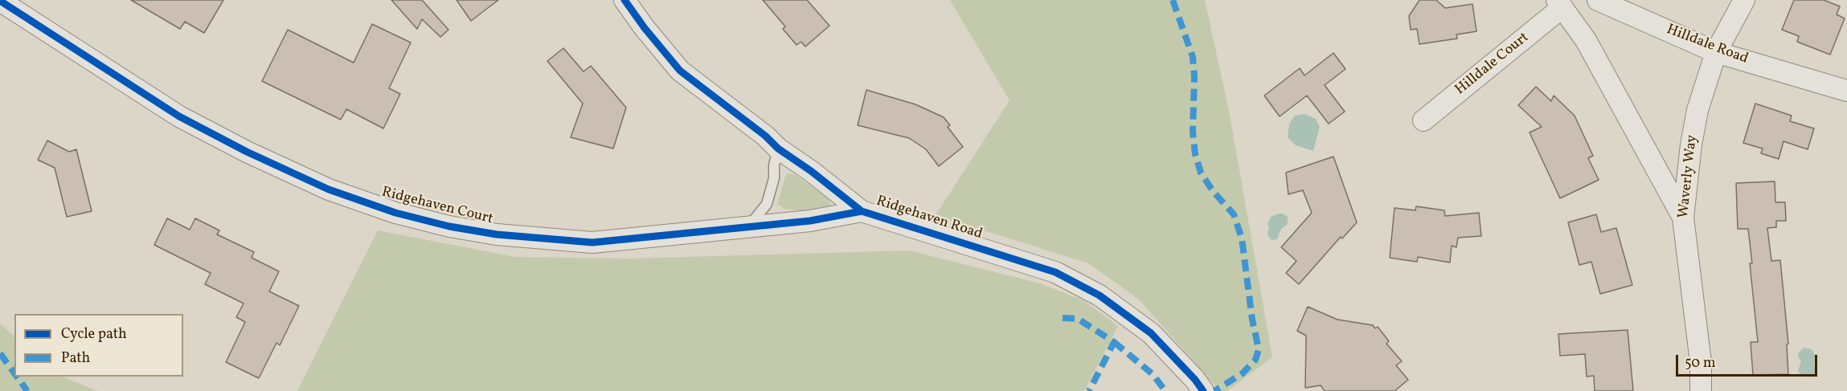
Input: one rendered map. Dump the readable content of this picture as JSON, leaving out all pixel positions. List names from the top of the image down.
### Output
{
  "streets": {
    "street": [
      "Hilldale Road",
      "Hilldale Court",
      "Waverly Way",
      "Ridgehaven Court",
      "Ridgehaven Road"
    ]
  },
  "crossings": [
    ["Hilldale Road", "Waverly Way"],
    ["Ridgehaven Court", "Ridgehaven Road"]
  ],
  "legend": ["Cycle path", "Path"],
  "scale_bar": "50 m"
}
